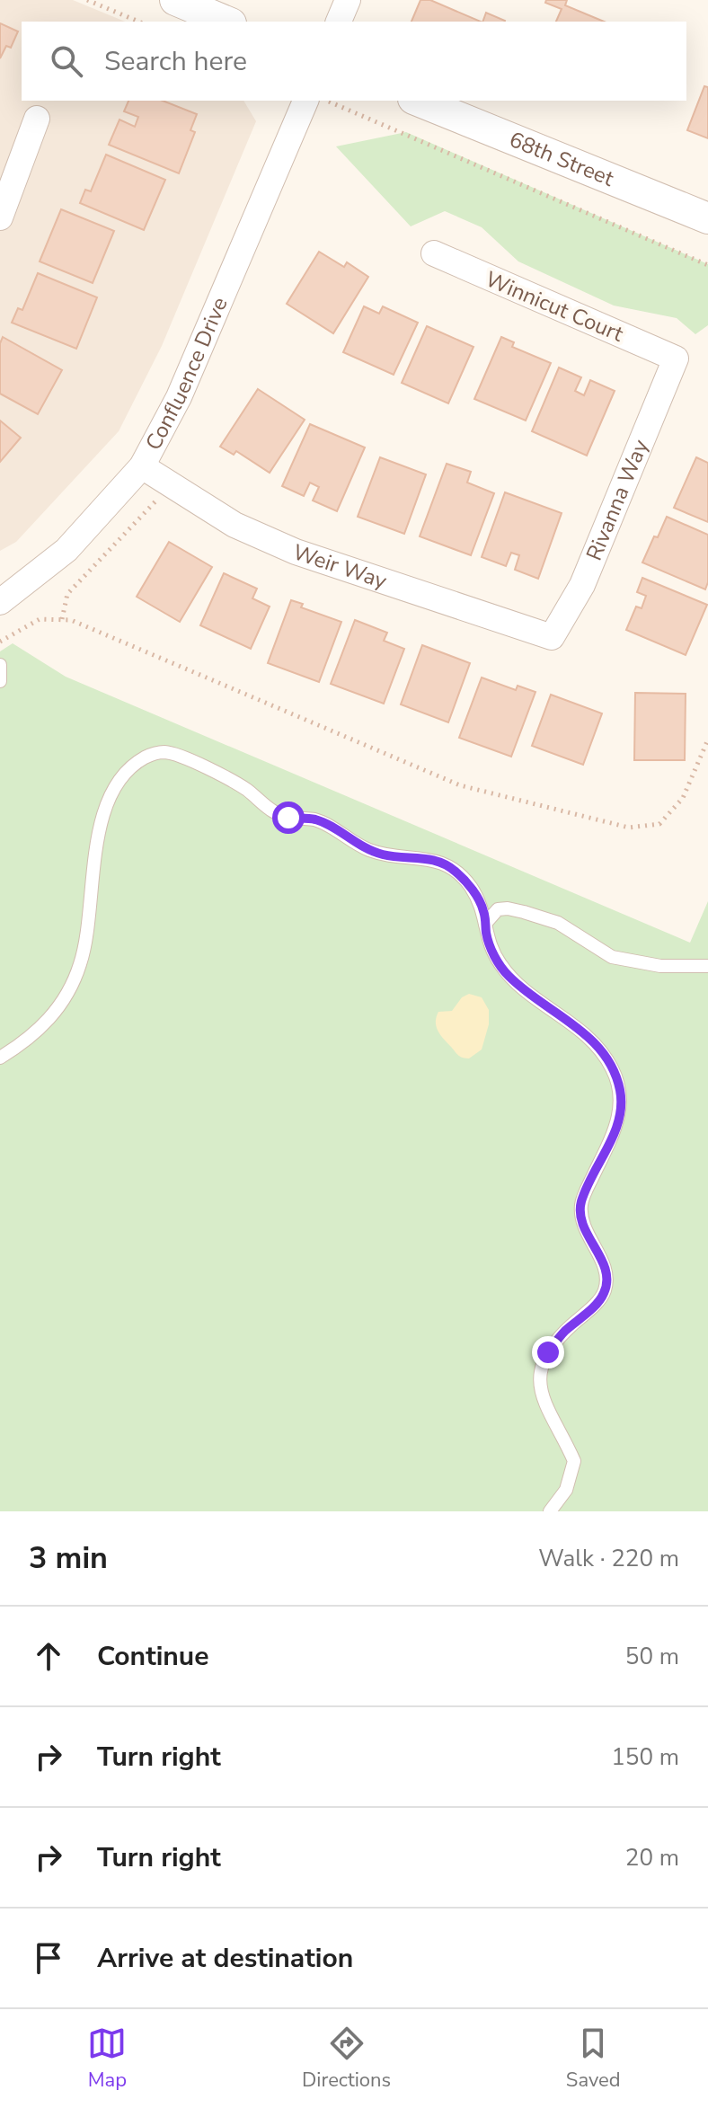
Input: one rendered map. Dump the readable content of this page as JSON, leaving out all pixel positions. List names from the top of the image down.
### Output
{
  "streets": {
    "street": [
      "68th Street",
      "Winnicut Court",
      "Confluence Drive",
      "Rivanna Way",
      "Weir Way"
    ]
  },
  "crossings": [
    ["Winnicut Court", "Rivanna Way"],
    ["Confluence Drive", "Weir Way"],
    ["Rivanna Way", "Weir Way"]
  ],
  "page": {
    "search": "Search here",
    "heading": ["3 min", "Walk · 220 m"],
    "list": [
      ["Continue", "50 m"],
      ["Turn right", "150 m"],
      ["Turn right", "20 m"],
      "Arrive at destination"
    ],
    "nav": ["Map", "Directions", "Saved"]
  }
}
